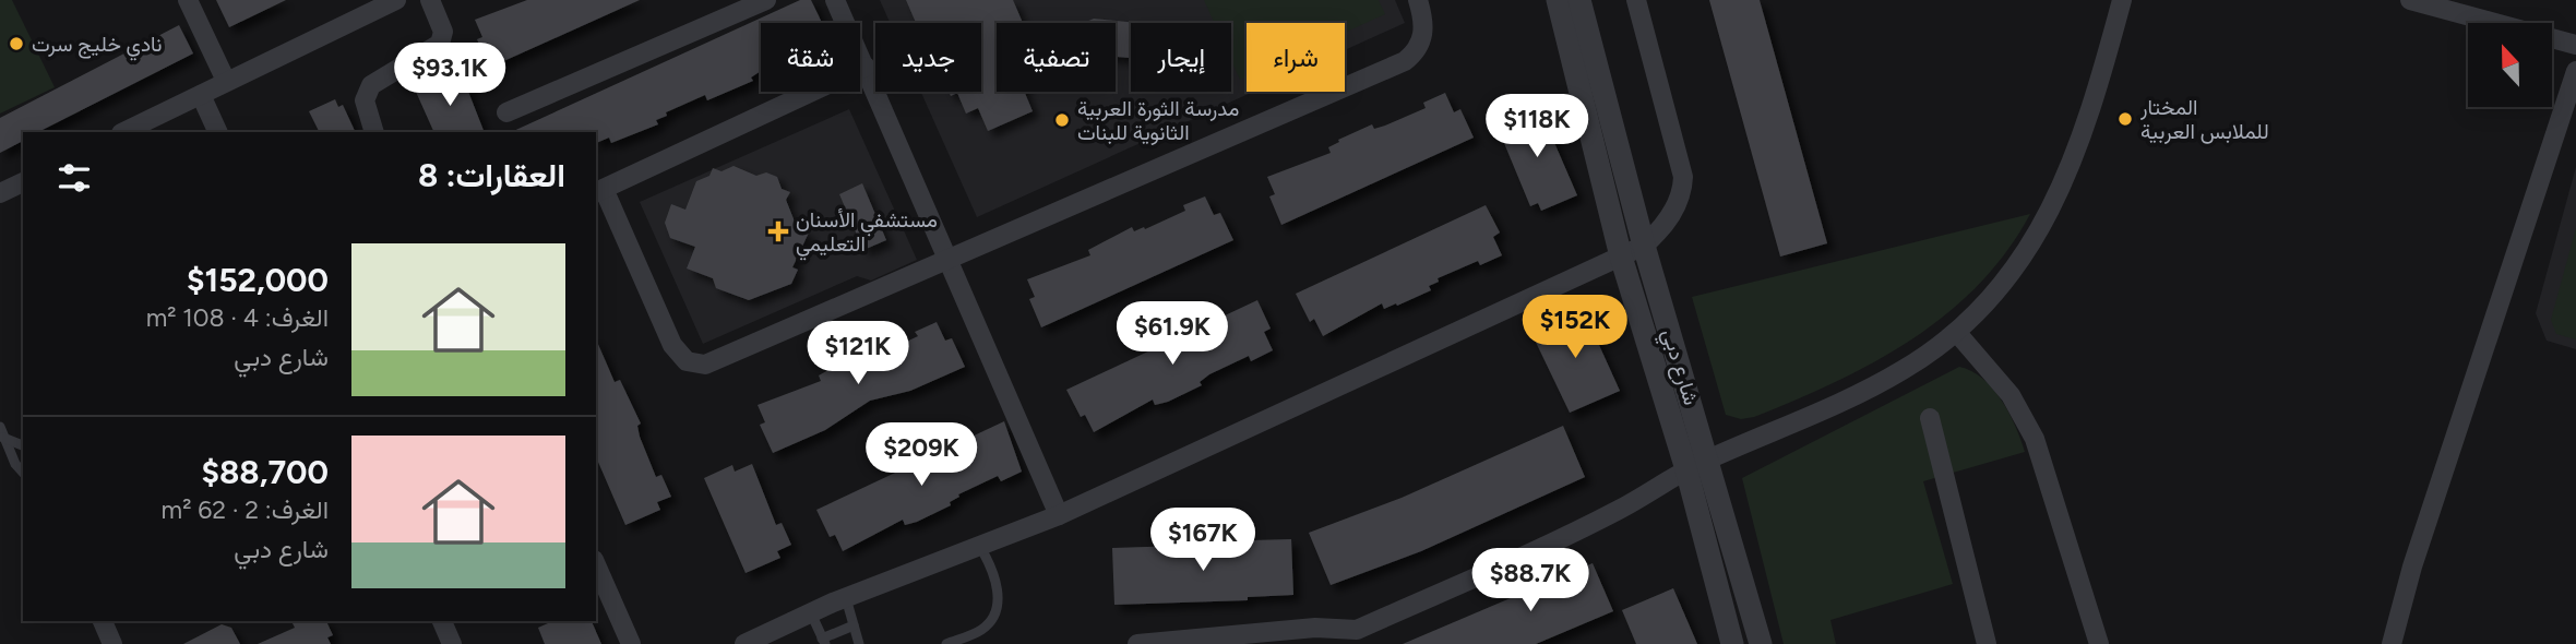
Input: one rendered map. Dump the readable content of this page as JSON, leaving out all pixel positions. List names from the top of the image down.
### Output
{
  "streets": {
    "street": ["شارع دبي"]
  },
  "places": {
    "other": ["نادي خليج سرت", "المختار للملابس العربية", "مدرسة الثورة العربية الثانوية للبنات"],
    "health": ["مستشفي الأسنان التعليمي"]
  },
  "north": "top",
  "page": {
    "chip": [
      "شراء",
      "إيجار",
      "تصفية",
      "جديد",
      "شقة"
    ],
    "price": [
      "$93.1K",
      "$118K",
      "$152K",
      "$61.9K",
      "$121K",
      "$209K",
      "$167K",
      "$88.7K"
    ],
    "heading": "العقارات: 8",
    "list": [
      {
        "name": "$152,000",
        "note": "الغرف: 4 · 108 m² · شارع دبي"
      },
      {
        "name": "$88,700",
        "note": "الغرف: 2 · 62 m² · شارع دبي"
      }
    ]
  }
}
